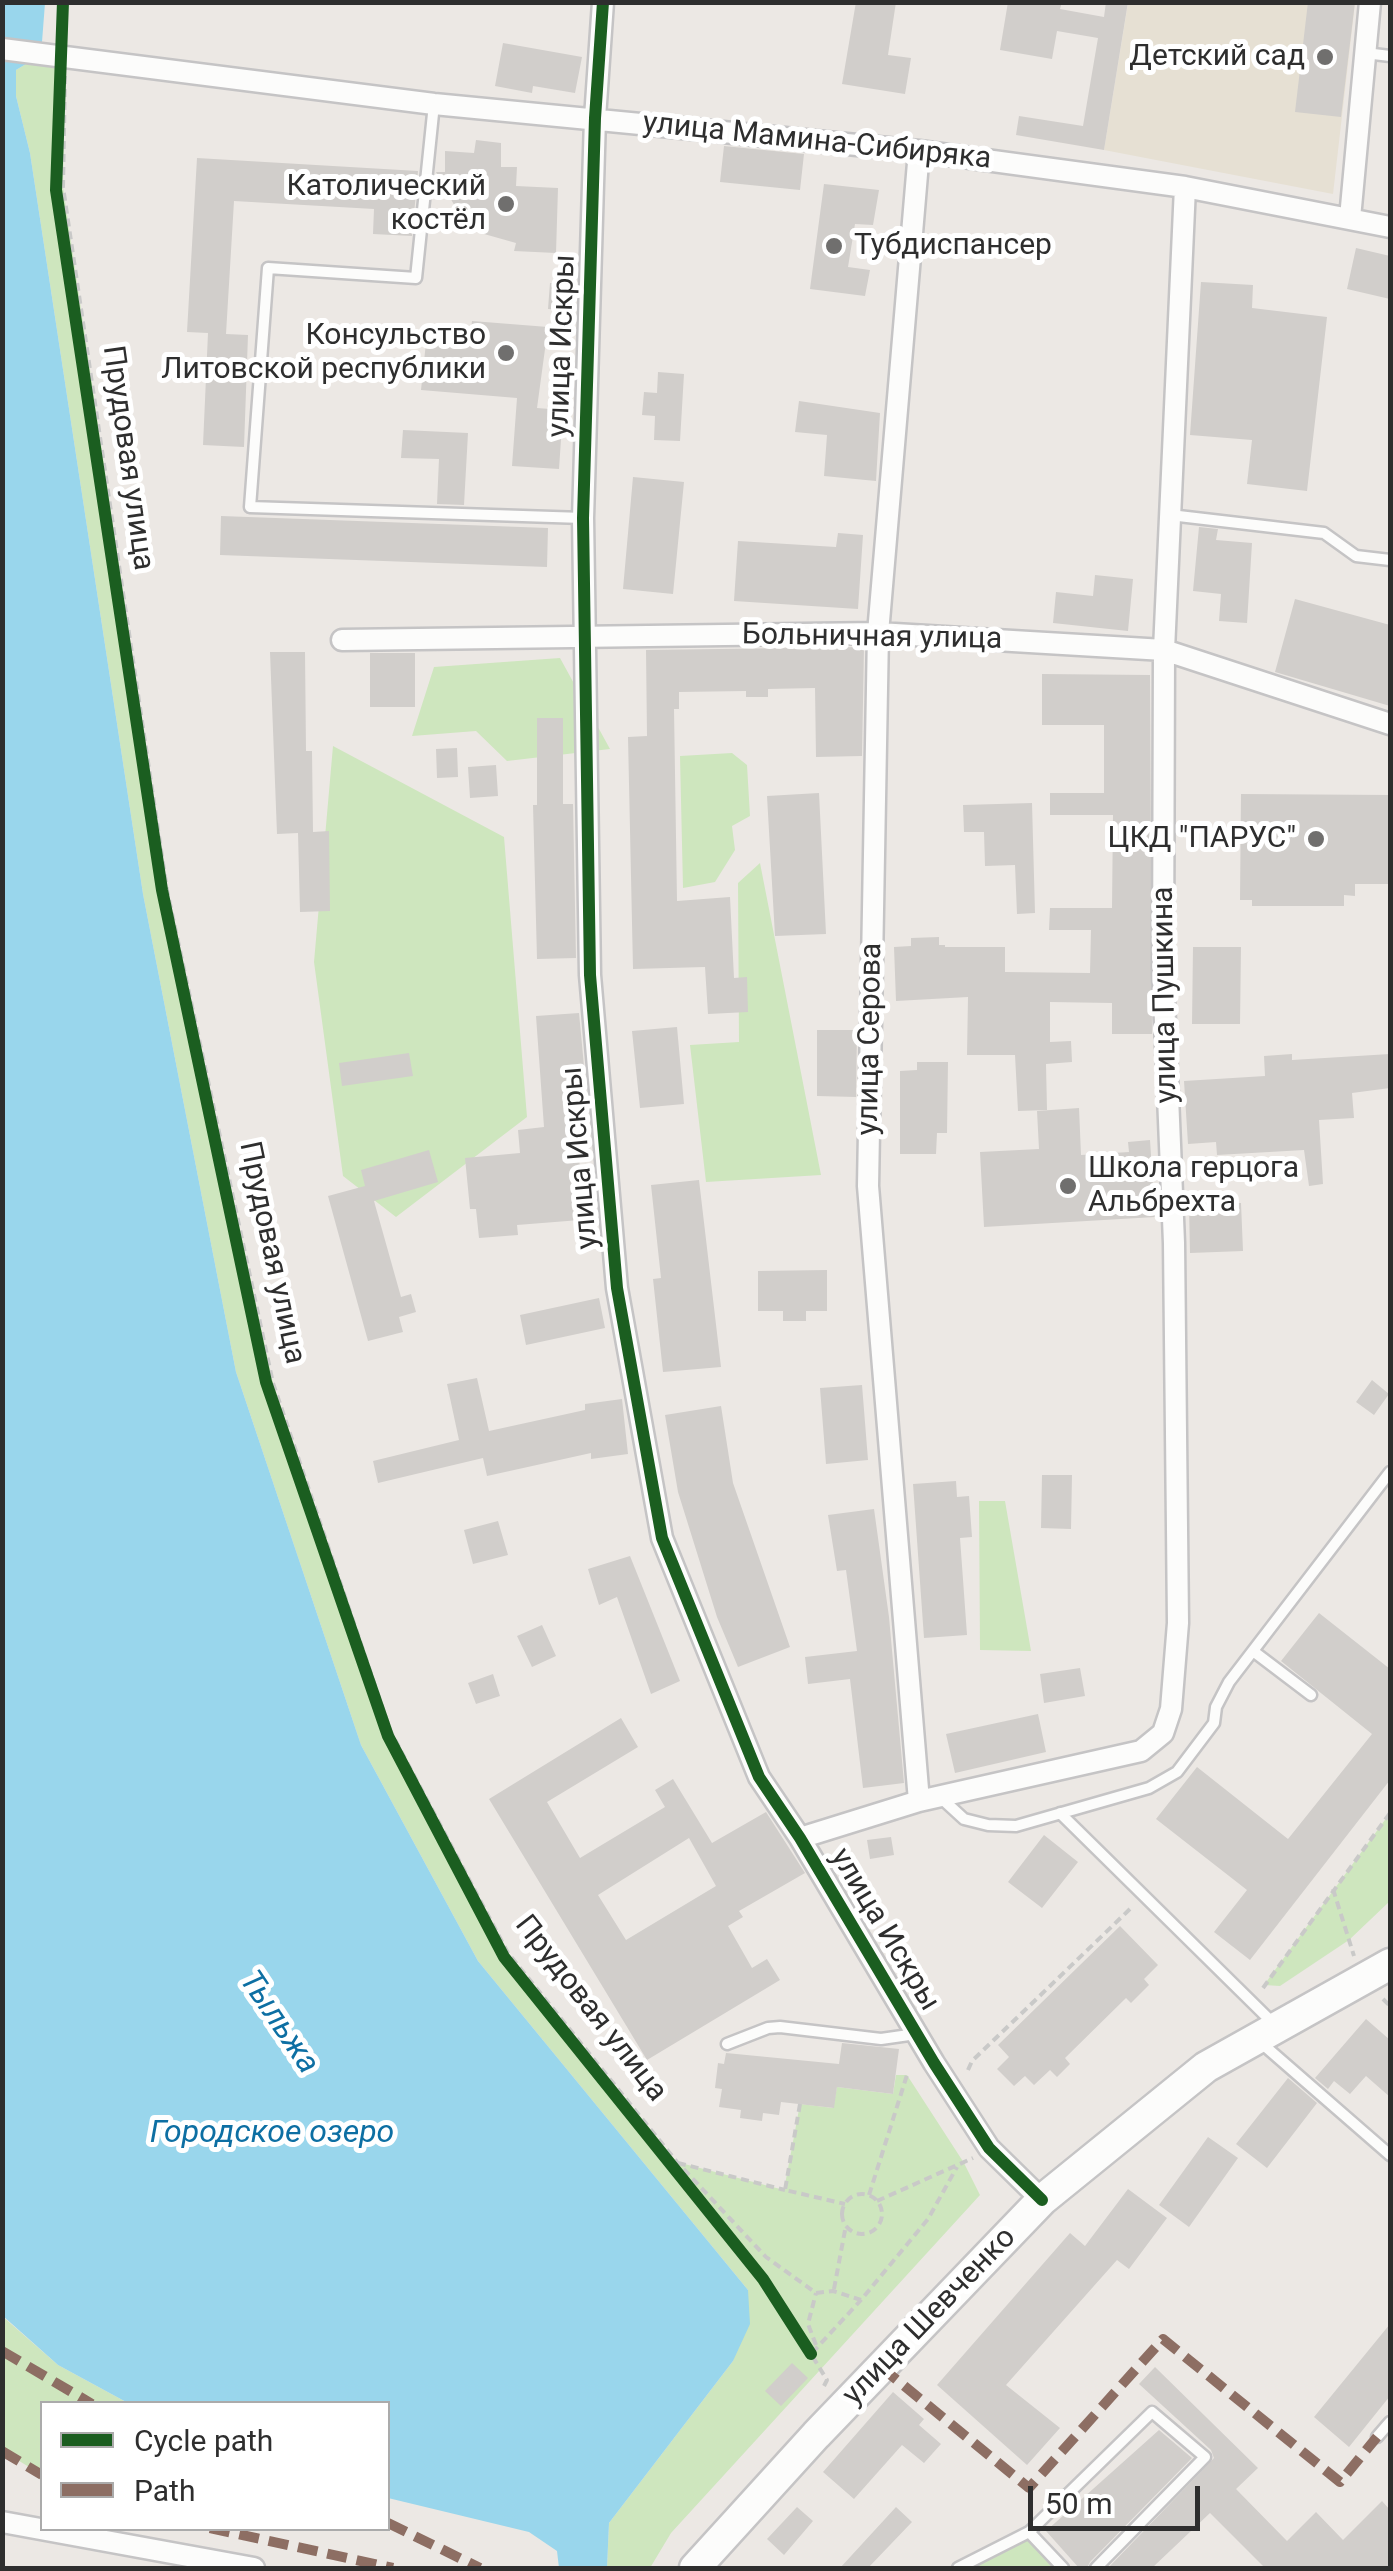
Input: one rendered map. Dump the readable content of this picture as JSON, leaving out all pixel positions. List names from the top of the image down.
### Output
{
  "streets": {
    "main road": ["улица Шевченко"],
    "street": [
      "улица Мамина-Сибиряка",
      "улица Искры",
      "Больничная улица",
      "улица Пушкина",
      "улица Серова"
    ],
    "cycle path": ["Прудовая улица"]
  },
  "crossings": [
    ["улица Мамина-Сибиряка", "улица Искры"],
    ["улица Мамина-Сибиряка", "Прудовая улица"],
    ["улица Мамина-Сибиряка", "улица Пушкина"],
    ["улица Мамина-Сибиряка", "улица Серова"],
    ["улица Искры", "Больничная улица"],
    ["улица Искры", "улица Шевченко"],
    ["Больничная улица", "улица Пушкина"],
    ["Больничная улица", "улица Серова"],
    ["улица Пушкина", "улица Серова"]
  ],
  "water": ["Тыльжа", "Городское озеро"],
  "places": [
    "Детский сад",
    "Католический костёл",
    "Тубдиспансер",
    "Консульство Литовской республики",
    "ЦКД \"ПАРУС\"",
    "Школа герцога Альбрехта"
  ],
  "legend": ["Cycle path", "Path"],
  "scale_bar": "50 m"
}
